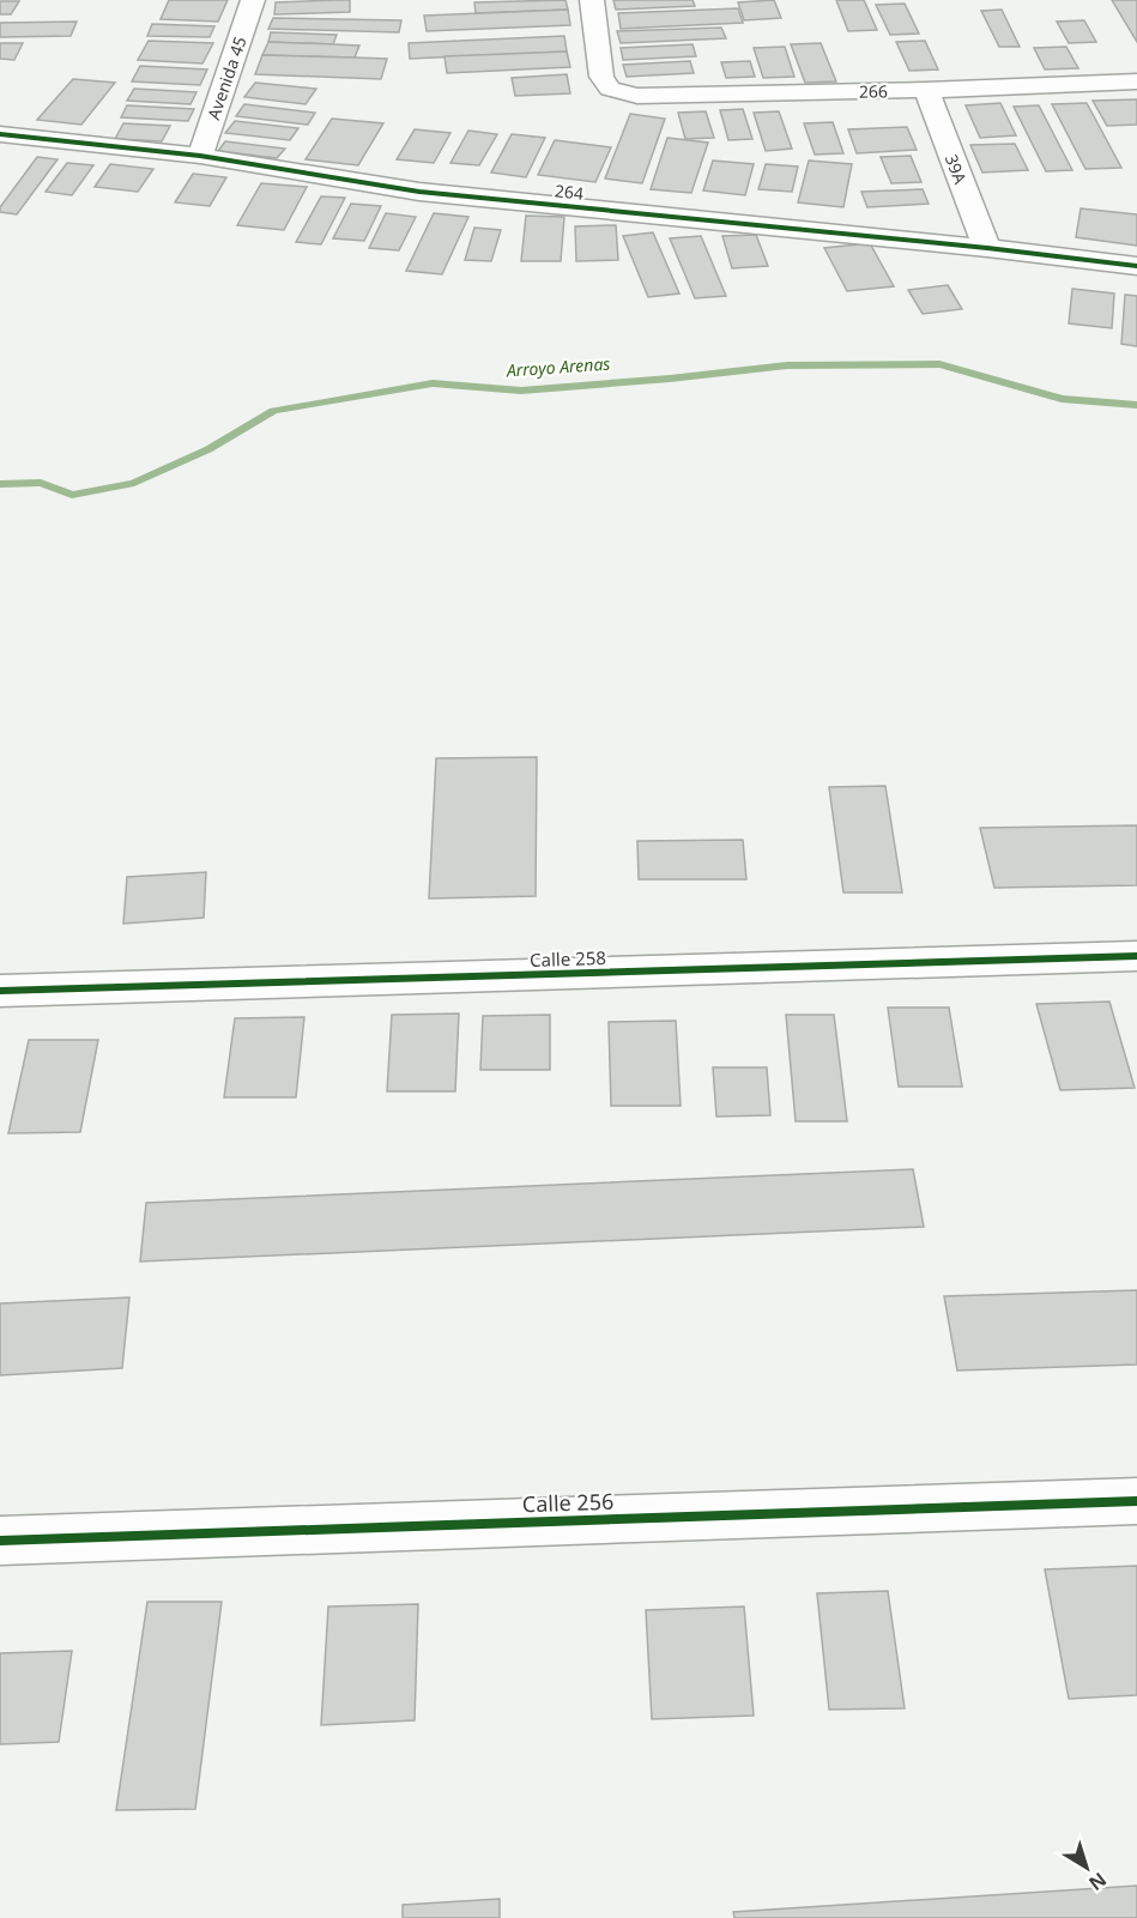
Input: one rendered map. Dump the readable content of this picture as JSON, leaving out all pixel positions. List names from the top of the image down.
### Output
{
  "streets": {
    "street": [
      "Avenida 45",
      "266",
      "39A",
      "264",
      "Calle 258",
      "Calle 256"
    ]
  },
  "crossings": [
    ["Avenida 45", "264"],
    ["266", "39A"],
    ["39A", "264"]
  ],
  "water": ["Arroyo Arenas"],
  "north": "bottom right"
}
